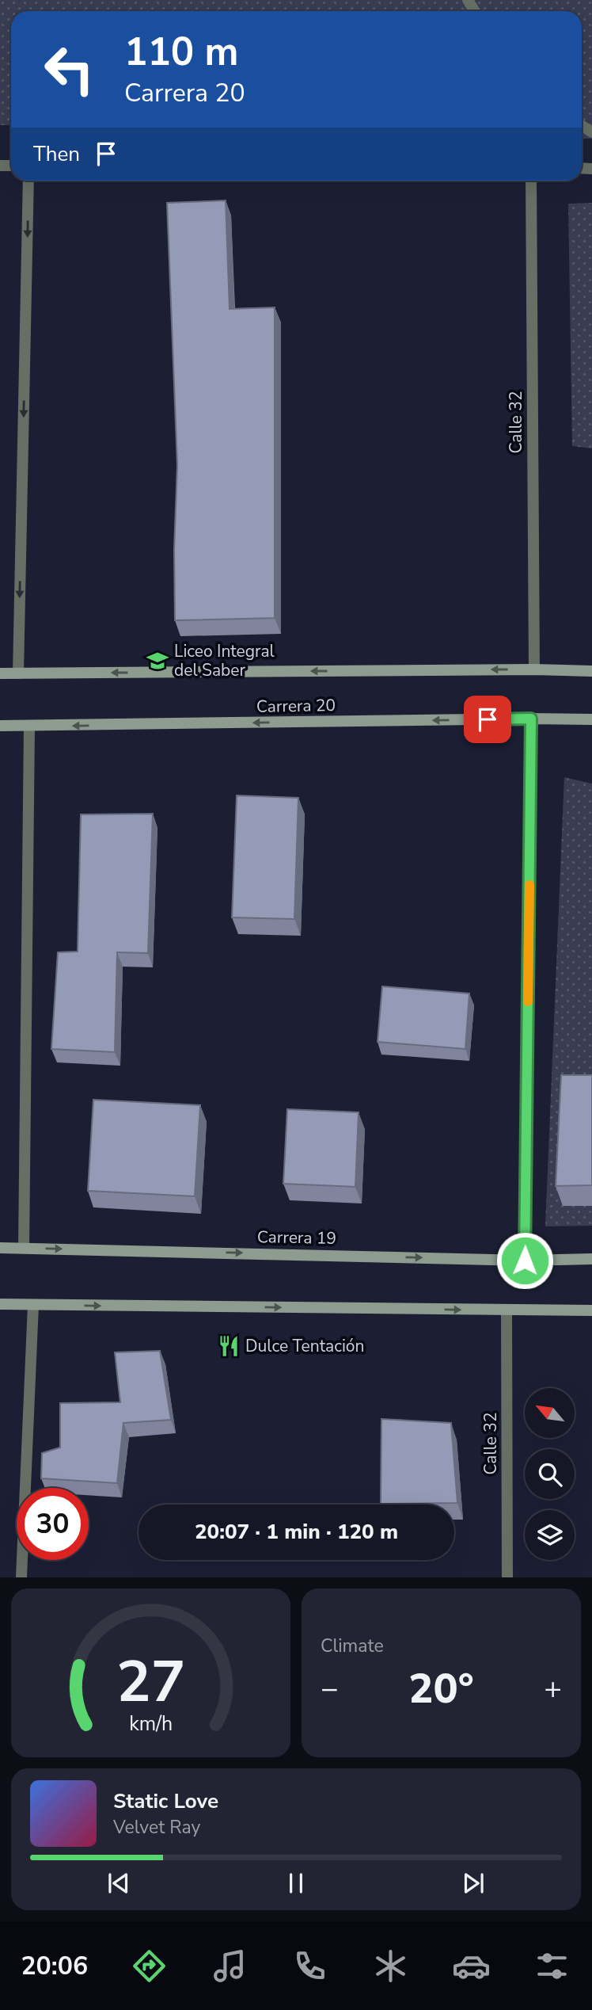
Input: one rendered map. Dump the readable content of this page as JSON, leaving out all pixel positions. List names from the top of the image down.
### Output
{
  "streets": {
    "main road": ["Carrera 20", "Carrera 19"],
    "street": ["Calle 32"]
  },
  "crossings": [
    ["Calle 32", "Carrera 20"]
  ],
  "one_way": ["Carrera 20"],
  "places": {
    "school or university": ["Liceo Integral del Saber"],
    "restaurant": ["Dulce Tentación"]
  },
  "north": "top left",
  "page": {
    "turn": ["110 m", "Carrera 20"],
    "then": "Then",
    "limit": "30",
    "trip": "20:07 · 1 min · 120 m",
    "tile": "Climate",
    "heat": ["−", "20°", "+"],
    "song": ["Static Love", "Velvet Ray"],
    "tabs": "20:06",
    "gauge": ["27", "km/h"]
  }
}
